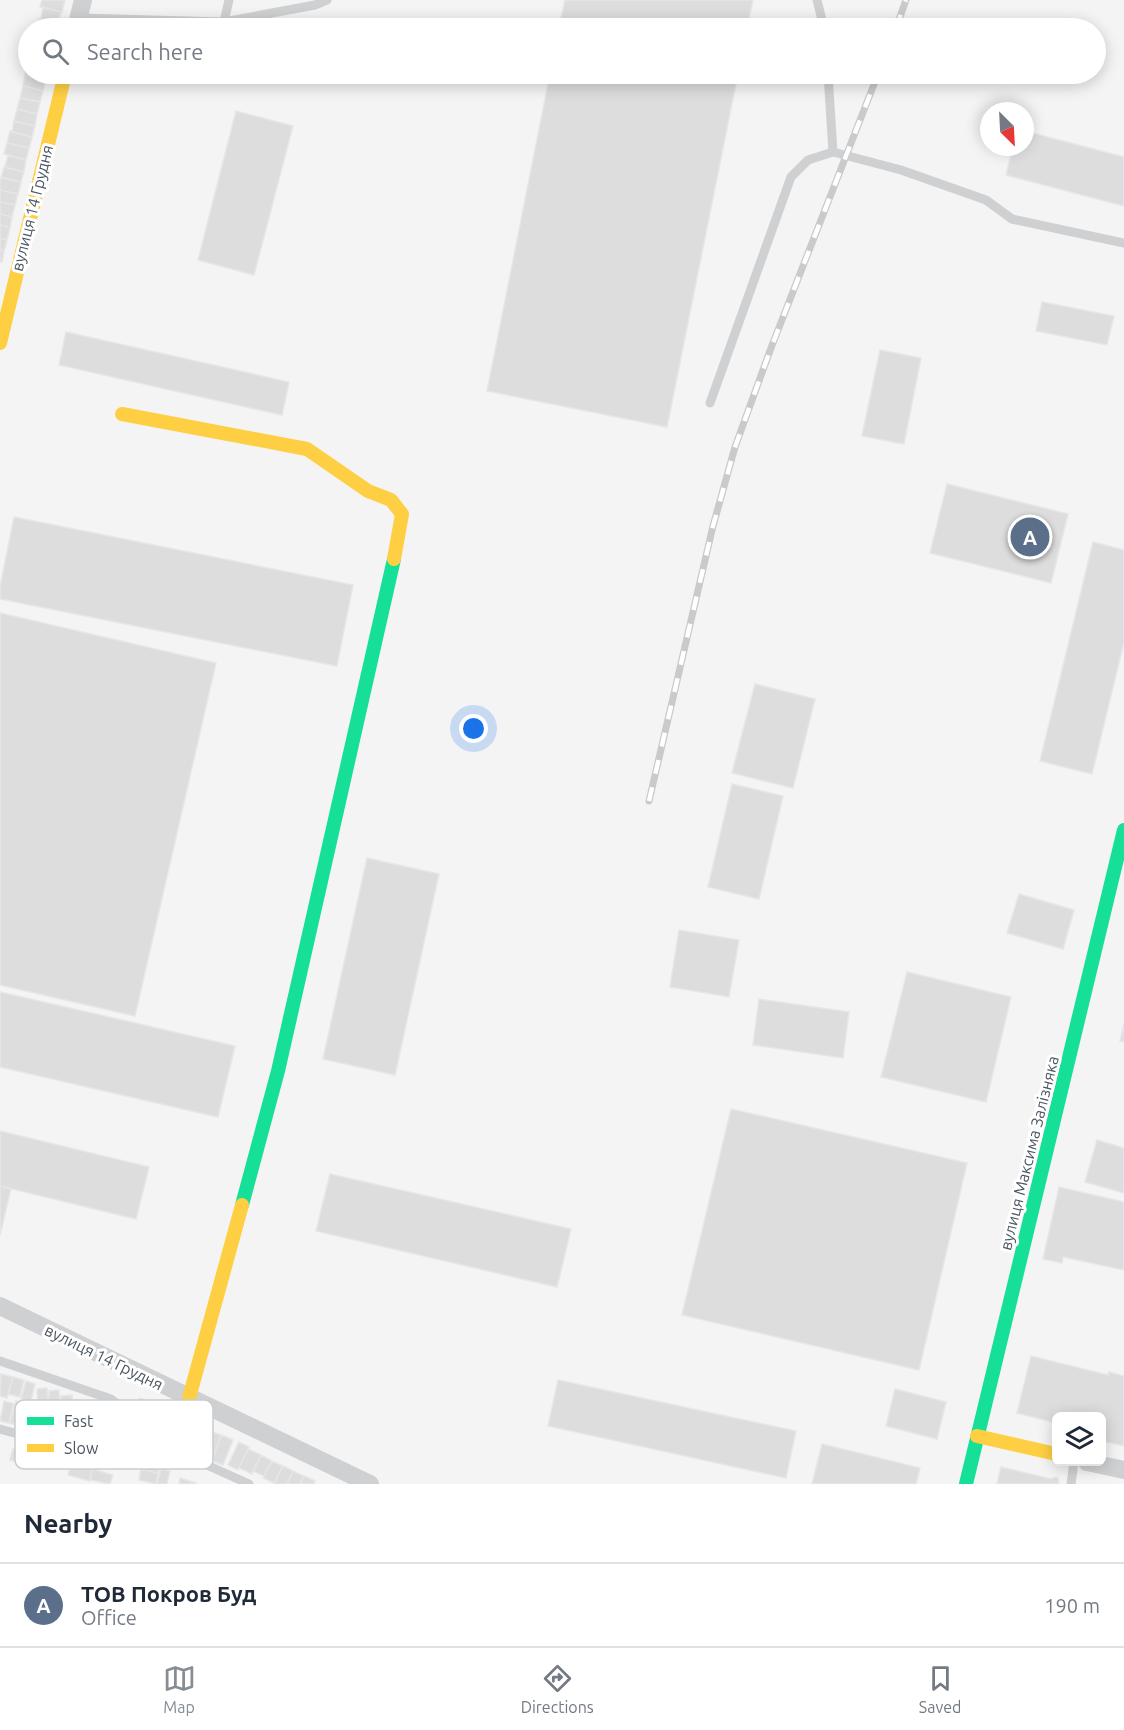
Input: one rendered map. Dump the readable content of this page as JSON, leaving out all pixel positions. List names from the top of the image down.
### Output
{
  "streets": {
    "street": ["вулиця 14 Грудня", "вулиця Максима Залізняка"]
  },
  "legend": ["Fast", "Slow"],
  "north": "bottom right",
  "page": {
    "search": "Search here",
    "pins": "A",
    "heading": "Nearby",
    "list": [
      {
        "mark": "A",
        "name": "ТОВ Покров Буд",
        "note": "Office",
        "value": "190 m"
      }
    ],
    "nav": ["Map", "Directions", "Saved"]
  }
}
